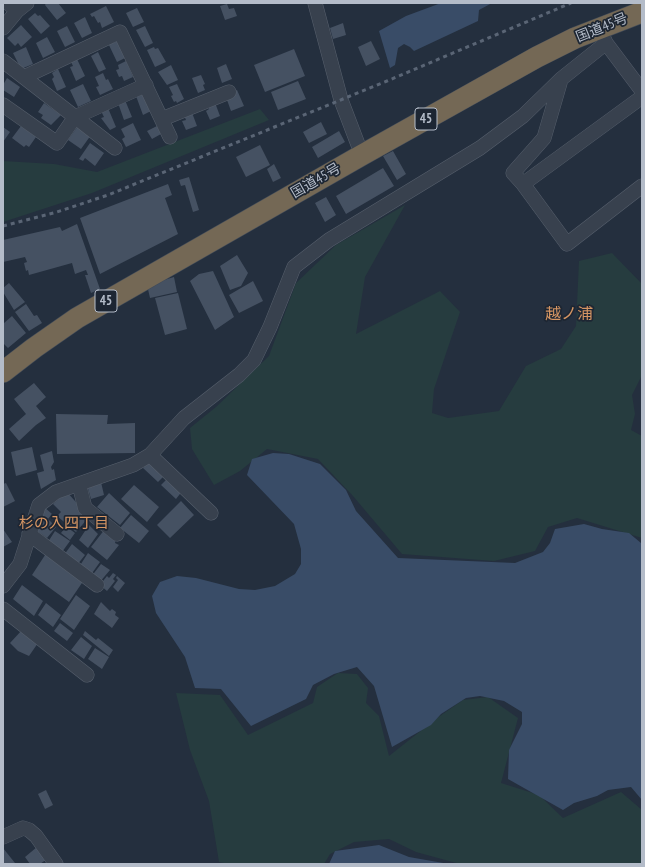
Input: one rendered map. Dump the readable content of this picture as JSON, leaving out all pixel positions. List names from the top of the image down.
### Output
{
  "streets": {
    "highway": ["国道45号", "45"]
  },
  "districts": ["越ノ浦", "杉の入四丁目"]
}
